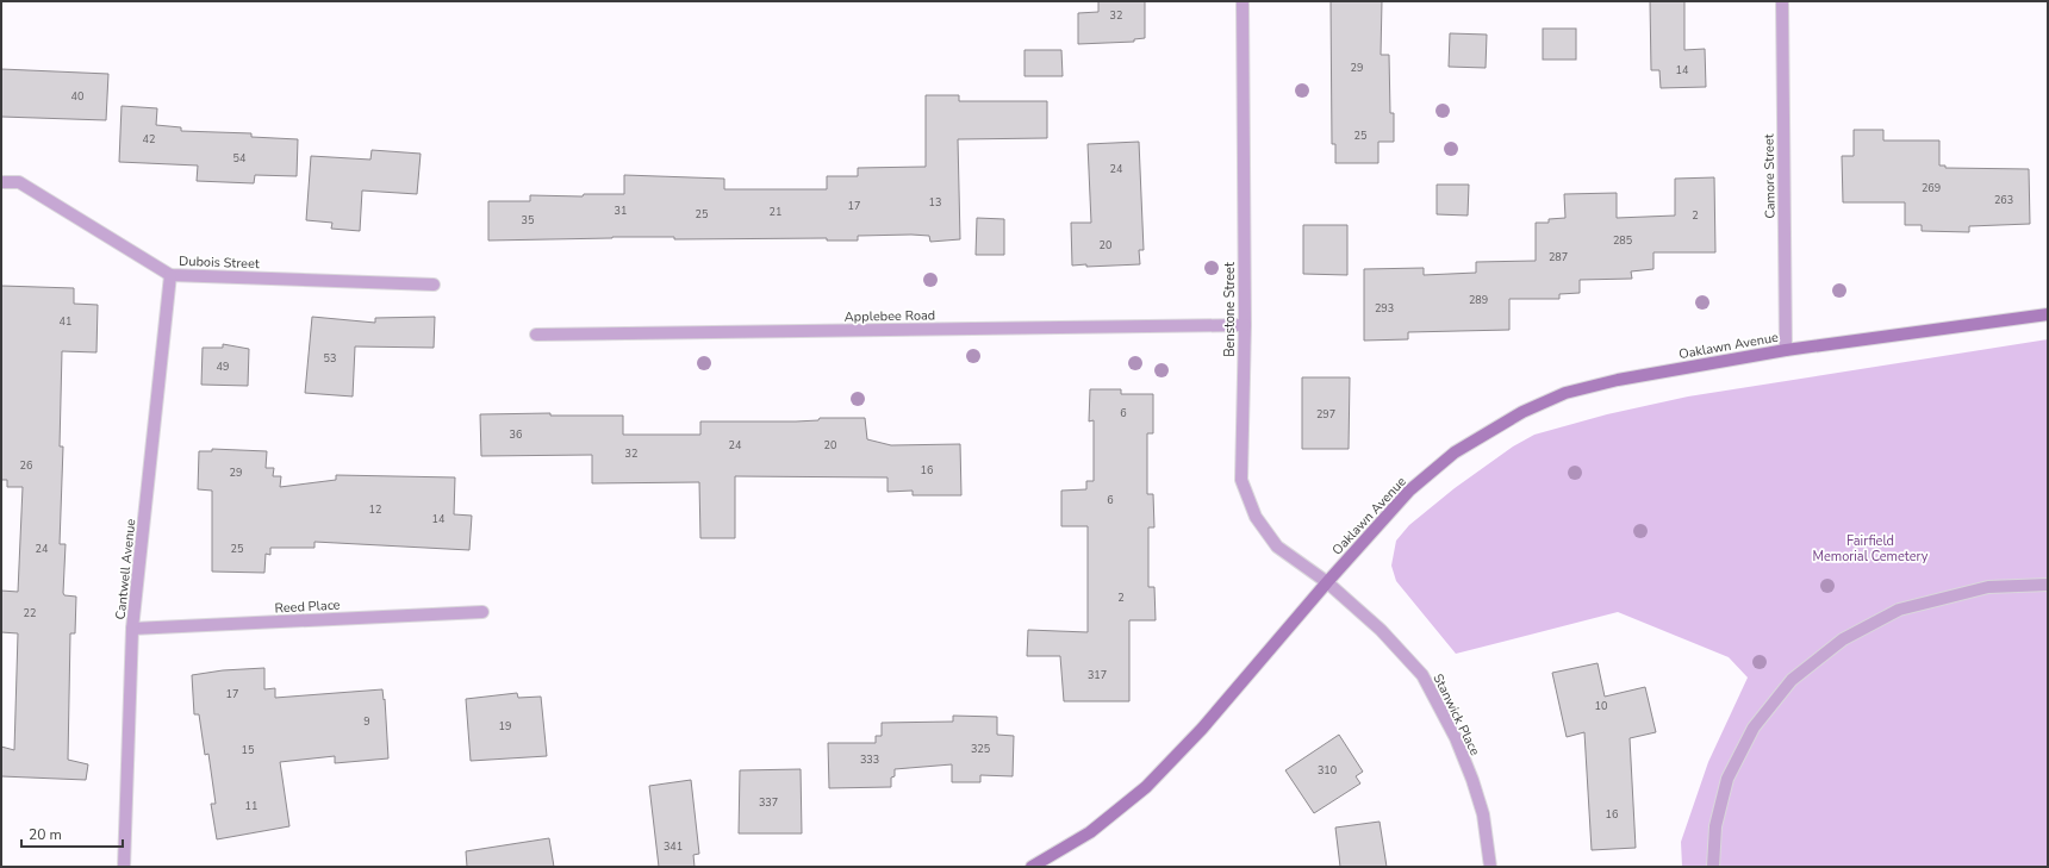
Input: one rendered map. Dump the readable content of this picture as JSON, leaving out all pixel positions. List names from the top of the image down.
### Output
{
  "streets": {
    "street": [
      "Camore Street",
      "Dubois Street",
      "Benstone Street",
      "Applebee Road",
      "Oaklawn Avenue",
      "Cantwell Avenue",
      "Reed Place",
      "Stanwick Place"
    ]
  },
  "crossings": [
    ["Camore Street", "Oaklawn Avenue"],
    ["Dubois Street", "Cantwell Avenue"],
    ["Benstone Street", "Applebee Road"],
    ["Benstone Street", "Oaklawn Avenue"],
    ["Benstone Street", "Stanwick Place"],
    ["Oaklawn Avenue", "Stanwick Place"],
    ["Cantwell Avenue", "Reed Place"]
  ],
  "parks": ["Fairfield Memorial Cemetery"],
  "house_numbers": [
    "32",
    "29",
    "14",
    "40",
    "25",
    "42",
    "54",
    "24",
    "269",
    "263",
    "13",
    "17",
    "31",
    "21",
    "25",
    "2",
    "35",
    "285",
    "20",
    "287",
    "289",
    "293",
    "41",
    "53",
    "49",
    "6",
    "297",
    "36",
    "24",
    "20",
    "32",
    "26",
    "16",
    "29",
    "6",
    "12",
    "14",
    "24",
    "25",
    "2",
    "22",
    "317",
    "17",
    "10",
    "9",
    "19",
    "325",
    "15",
    "333",
    "310",
    "337",
    "11",
    "16",
    "341"
  ],
  "scale_bar": "20 m"
}
